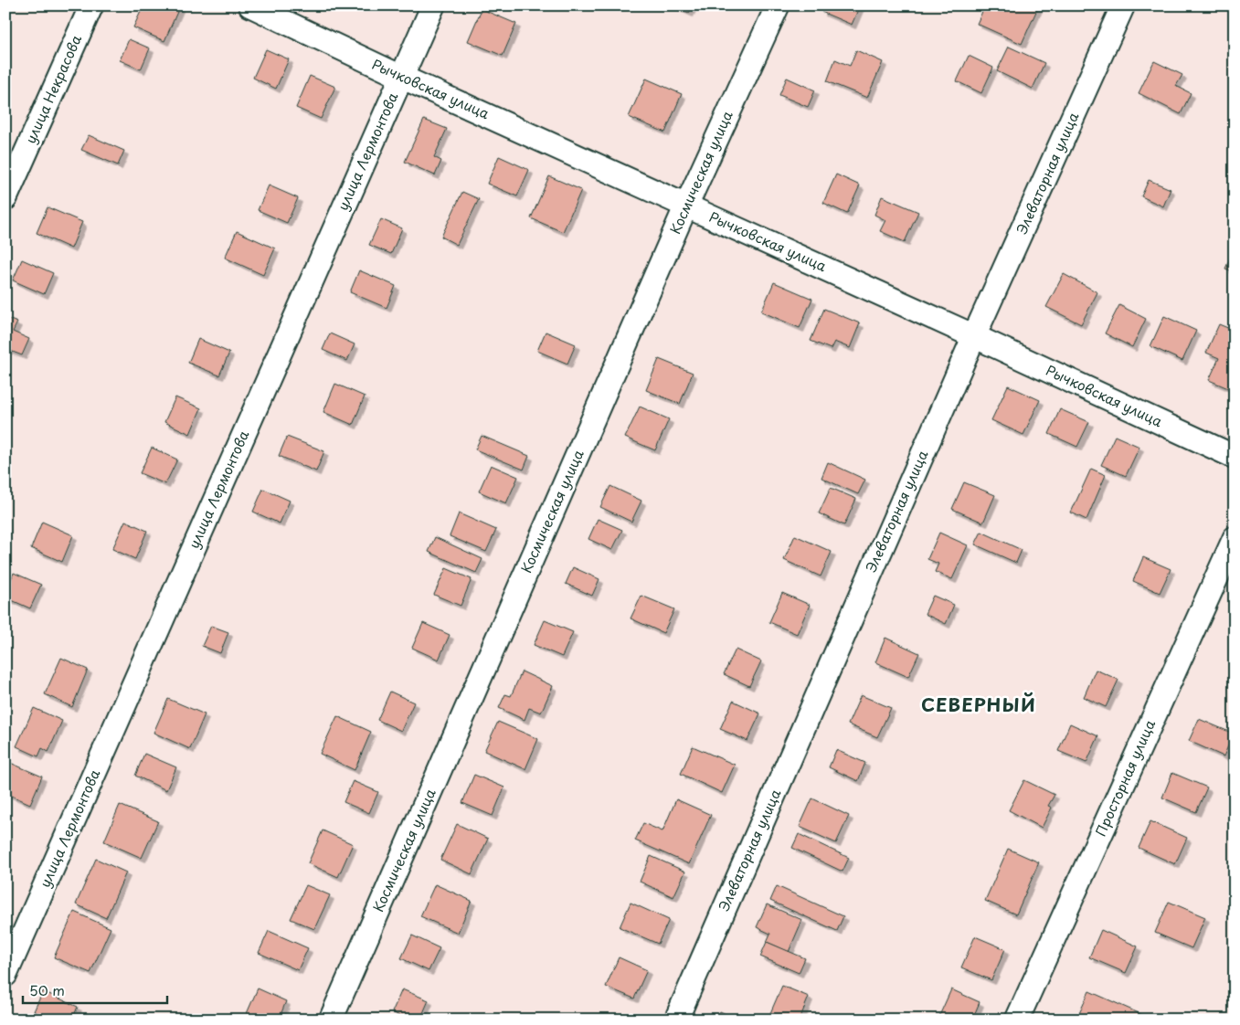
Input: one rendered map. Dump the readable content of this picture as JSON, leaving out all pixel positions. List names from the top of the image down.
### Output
{
  "streets": {
    "street": [
      "улица Некрасова",
      "Рычковская улица",
      "улица Лермонтова",
      "Космическая улица",
      "Элеваторная улица",
      "Просторная улица"
    ]
  },
  "crossings": [
    ["Рычковская улица", "улица Лермонтова"],
    ["Рычковская улица", "Космическая улица"],
    ["Рычковская улица", "Элеваторная улица"]
  ],
  "districts": ["СЕВЕРНЫЙ"],
  "scale_bar": "50 m"
}
